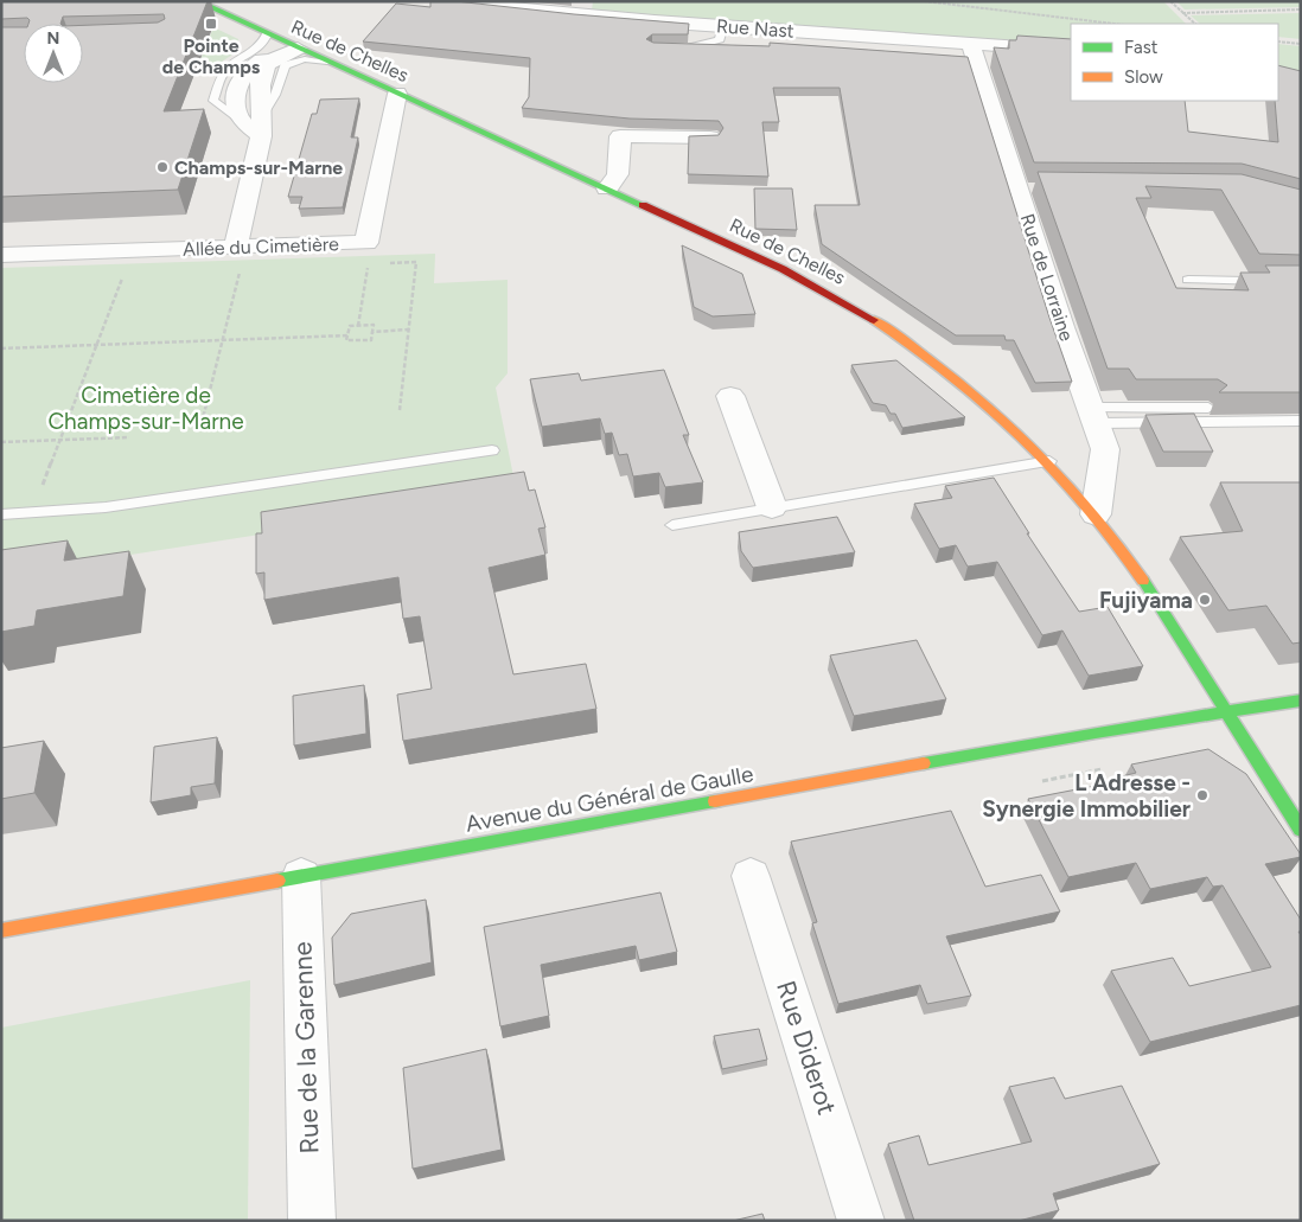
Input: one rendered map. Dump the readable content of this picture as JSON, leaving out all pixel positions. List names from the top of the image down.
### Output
{
  "streets": {
    "main road": ["Rue de Chelles", "Avenue du Général de Gaulle"],
    "street": [
      "Rue Nast",
      "Allée du Cimetière",
      "Rue de Lorraine",
      "Rue de la Garenne",
      "Rue Diderot"
    ]
  },
  "crossings": [
    ["Rue Nast", "Rue de Lorraine"],
    ["Rue de Chelles", "Allée du Cimetière"],
    ["Rue de Chelles", "Rue de Lorraine"],
    ["Rue de Chelles", "Avenue du Général de Gaulle"],
    ["Avenue du Général de Gaulle", "Rue de la Garenne"]
  ],
  "parks": ["Cimetière de Champs-sur-Marne"],
  "places": {
    "transit": ["Pointe de Champs"],
    "other": ["Champs-sur-Marne", "Fujiyama", "L'Adresse - Synergie Immobilier"]
  },
  "legend": ["Fast", "Slow"],
  "north": "top"
}
